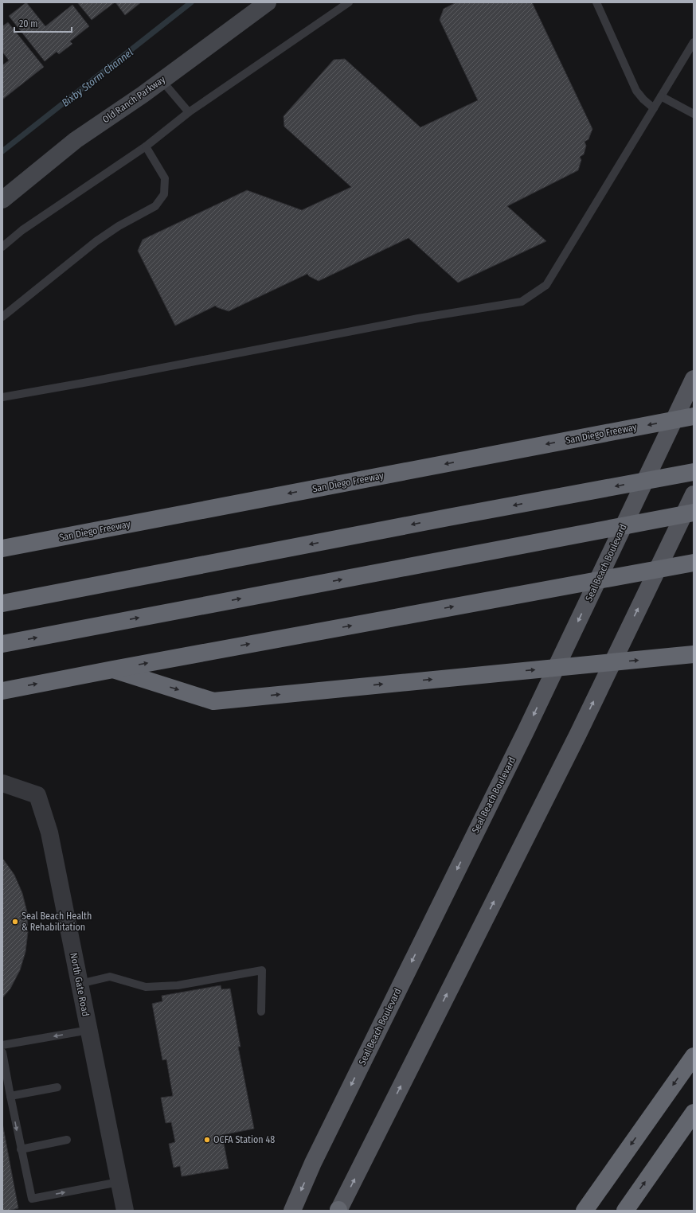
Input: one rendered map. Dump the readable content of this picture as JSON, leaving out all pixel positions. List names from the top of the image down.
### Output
{
  "streets": {
    "highway": ["San Diego Freeway"],
    "main road": ["Old Ranch Parkway", "Seal Beach Boulevard"],
    "street": ["North Gate Road"]
  },
  "water": ["Bixby Storm Channel"],
  "places": ["Seal Beach Health & Rehabilitation", "OCFA Station 48"],
  "scale_bar": "20 m"
}
